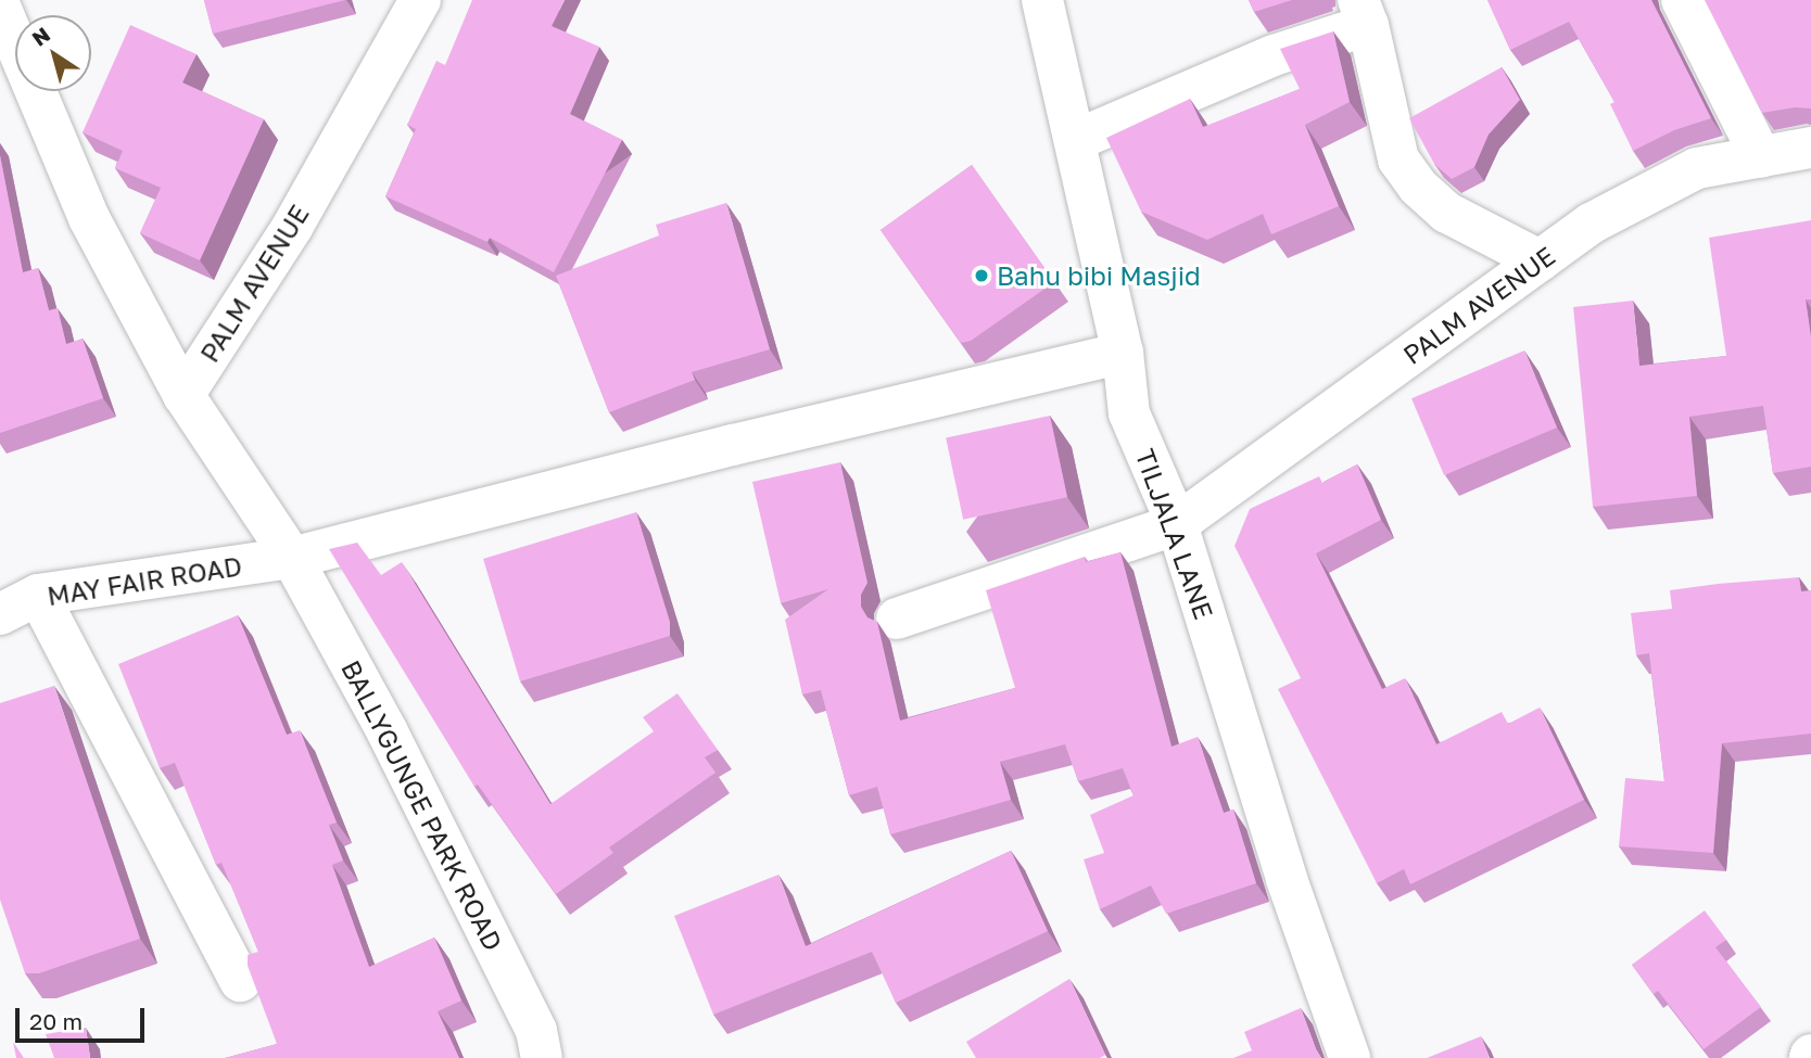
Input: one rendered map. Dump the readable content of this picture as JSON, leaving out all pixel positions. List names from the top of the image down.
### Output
{
  "streets": {
    "street": [
      "PALM AVENUE",
      "TILJALA LANE",
      "MAY FAIR ROAD",
      "BALLYGUNGE PARK ROAD"
    ]
  },
  "crossings": [
    ["PALM AVENUE", "TILJALA LANE"],
    ["TILJALA LANE", "MAY FAIR ROAD"],
    ["MAY FAIR ROAD", "BALLYGUNGE PARK ROAD"]
  ],
  "places": ["Bahu bibi Masjid"],
  "scale_bar": "20 m",
  "north": "top left"
}
